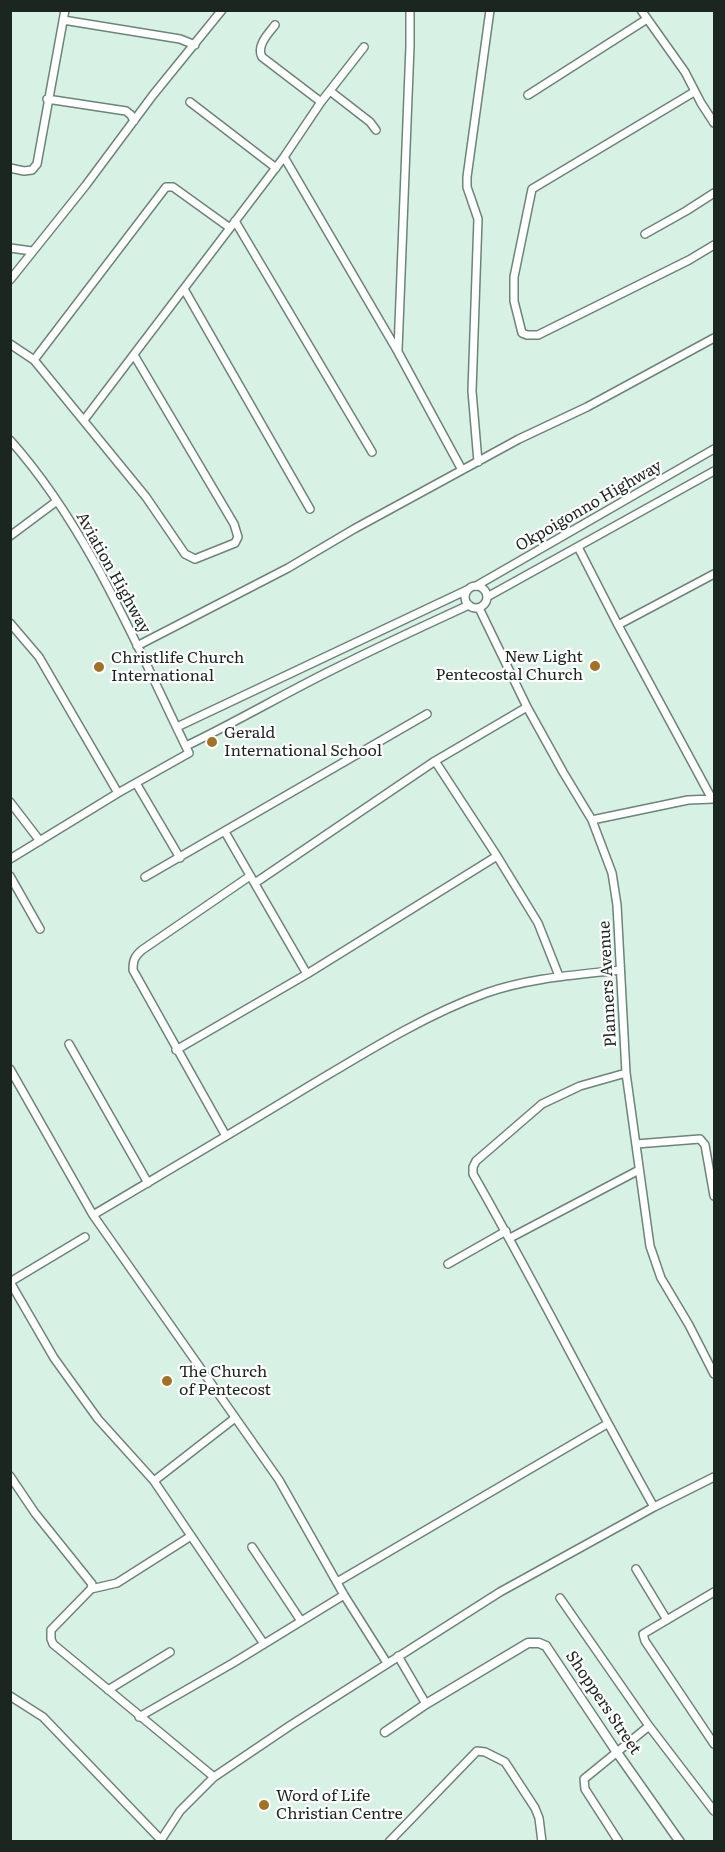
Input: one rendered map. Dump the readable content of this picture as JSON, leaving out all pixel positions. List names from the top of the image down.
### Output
{
  "streets": {
    "street": [
      "Okpoigonno Highway",
      "Aviation Highway",
      "Planners Avenue",
      "Shoppers Street"
    ]
  },
  "crossings": [
    ["Okpoigonno Highway", "Planners Avenue"]
  ],
  "places": [
    "New Light Pentecostal Church",
    "Christlife Church International",
    "Gerald International School",
    "The Church of Pentecost",
    "Word of Life Christian Centre"
  ]
}
